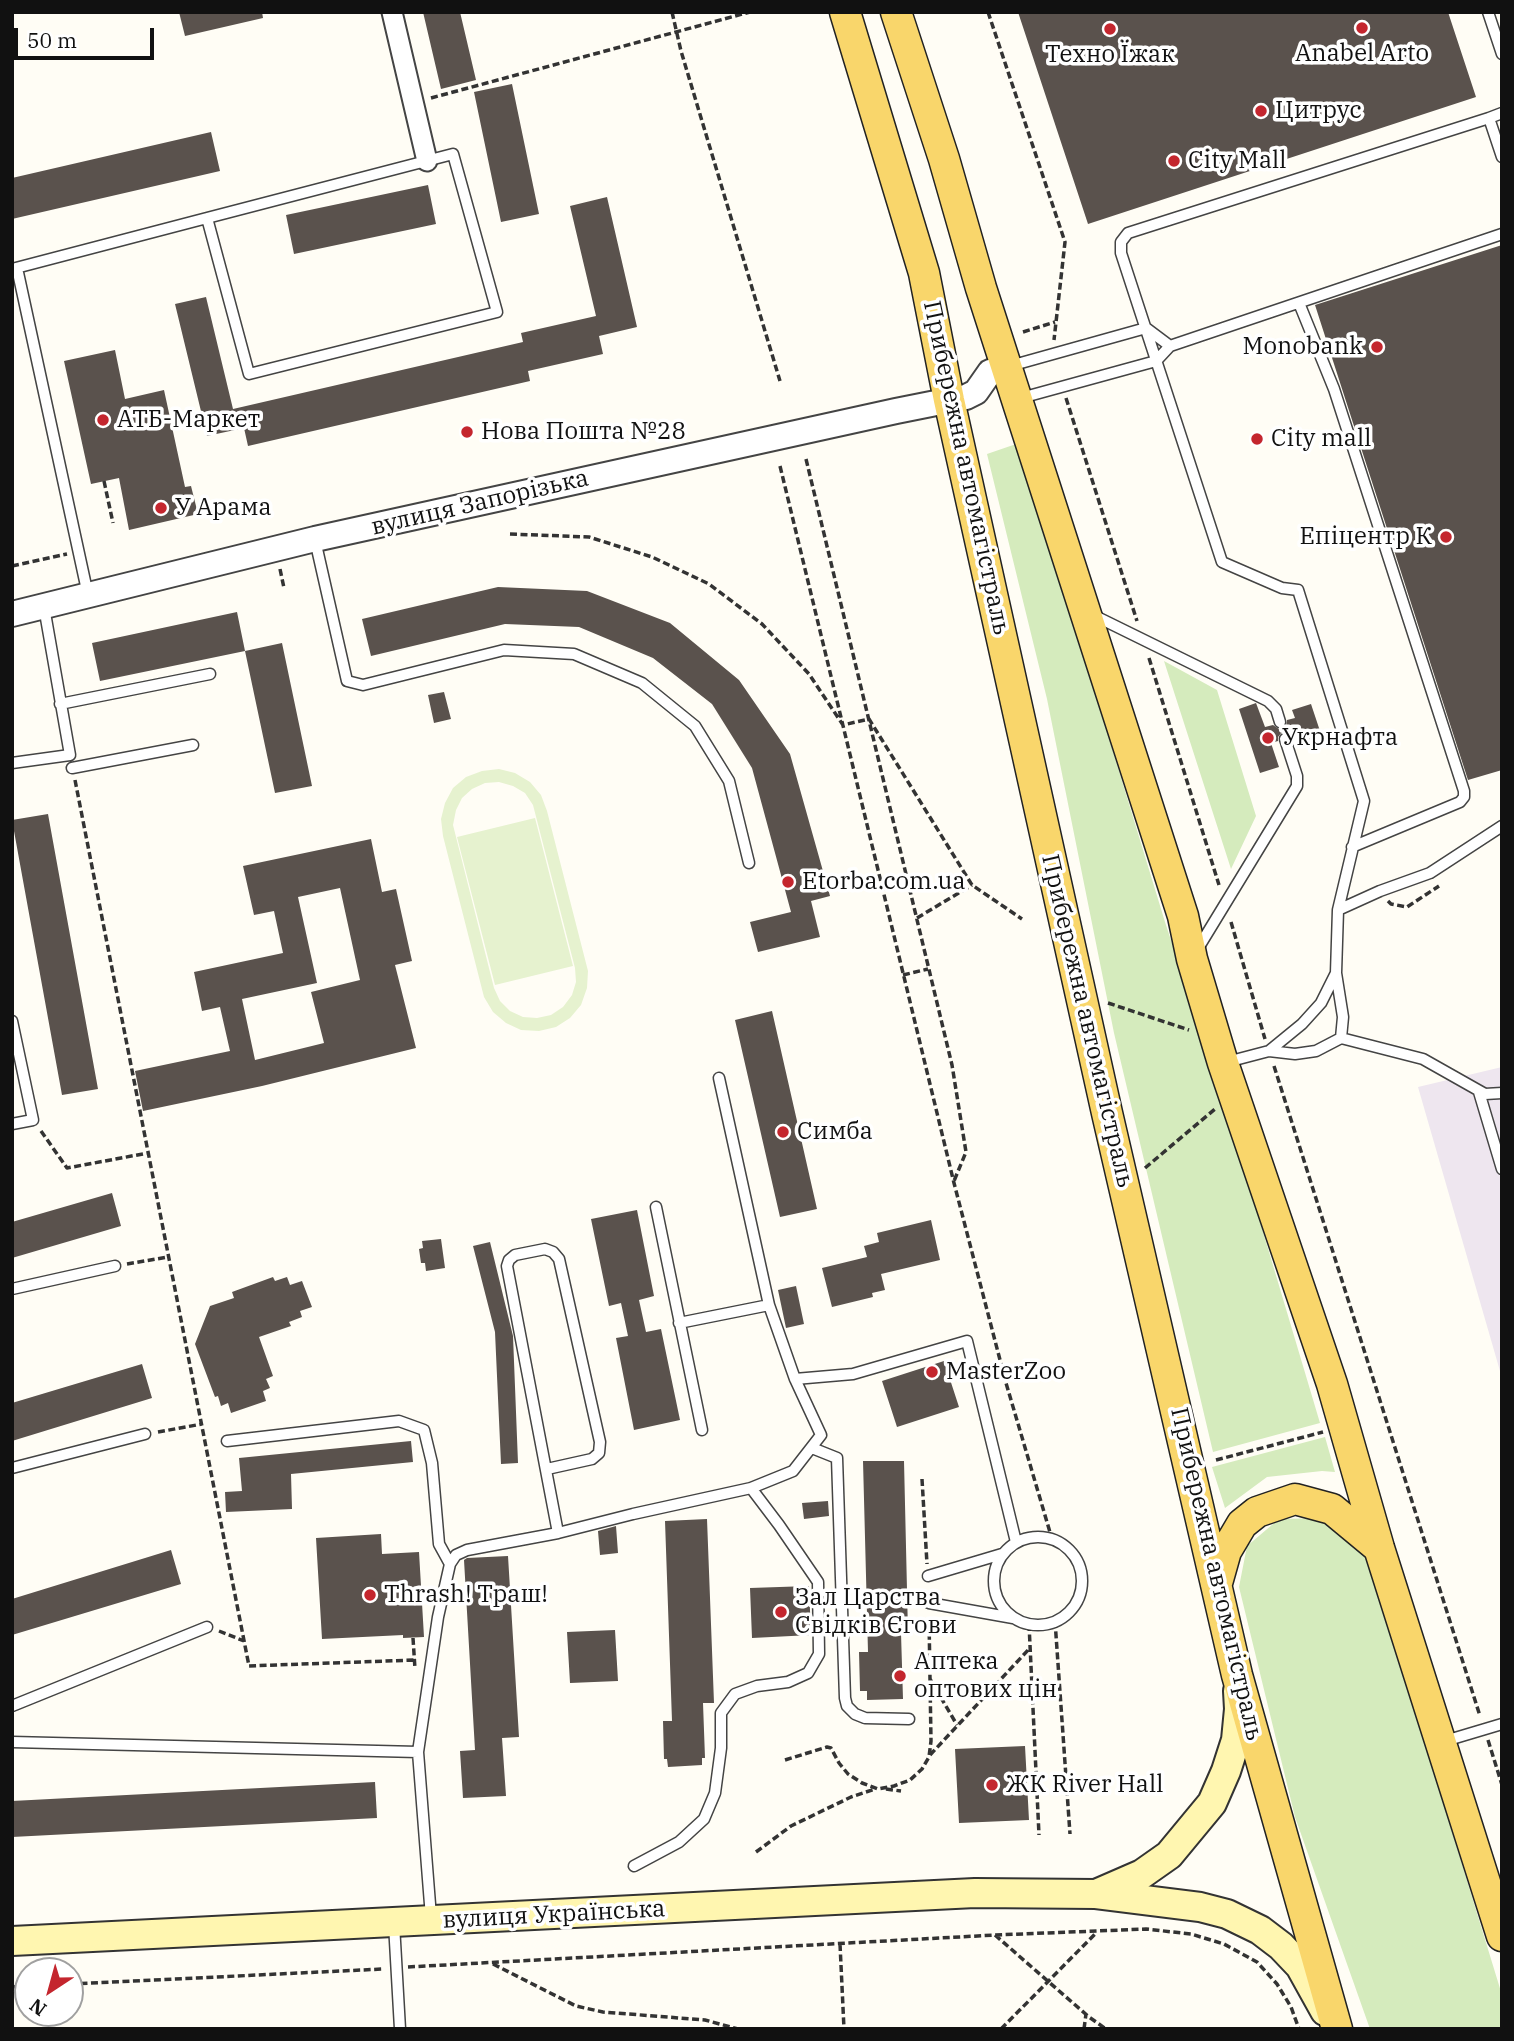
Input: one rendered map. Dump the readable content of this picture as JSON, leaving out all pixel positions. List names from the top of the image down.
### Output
{
  "streets": {
    "main road": ["Прибережна автомагістраль", "вулиця Українська"],
    "street": ["вулиця Запорізька"]
  },
  "crossings": [
    ["Прибережна автомагістраль", "вулиця Запорізька"],
    ["Прибережна автомагістраль", "вулиця Українська"]
  ],
  "places": [
    "Anabel Arto",
    "Техно Їжак",
    "Цитрус",
    "City Mall",
    "Monobank",
    "АТБ-Маркет",
    "Нова Пошта №28",
    "City mall",
    "У Арама",
    "Епіцентр К",
    "Укрнафта",
    "Etorba.com.ua",
    "Симба",
    "MasterZoo",
    "Thrash! Траш!",
    "Зал Царства Свідків Єгови",
    "Аптека оптових цін",
    "ЖК River Hall"
  ],
  "scale_bar": "50 m",
  "north": "bottom left"
}
